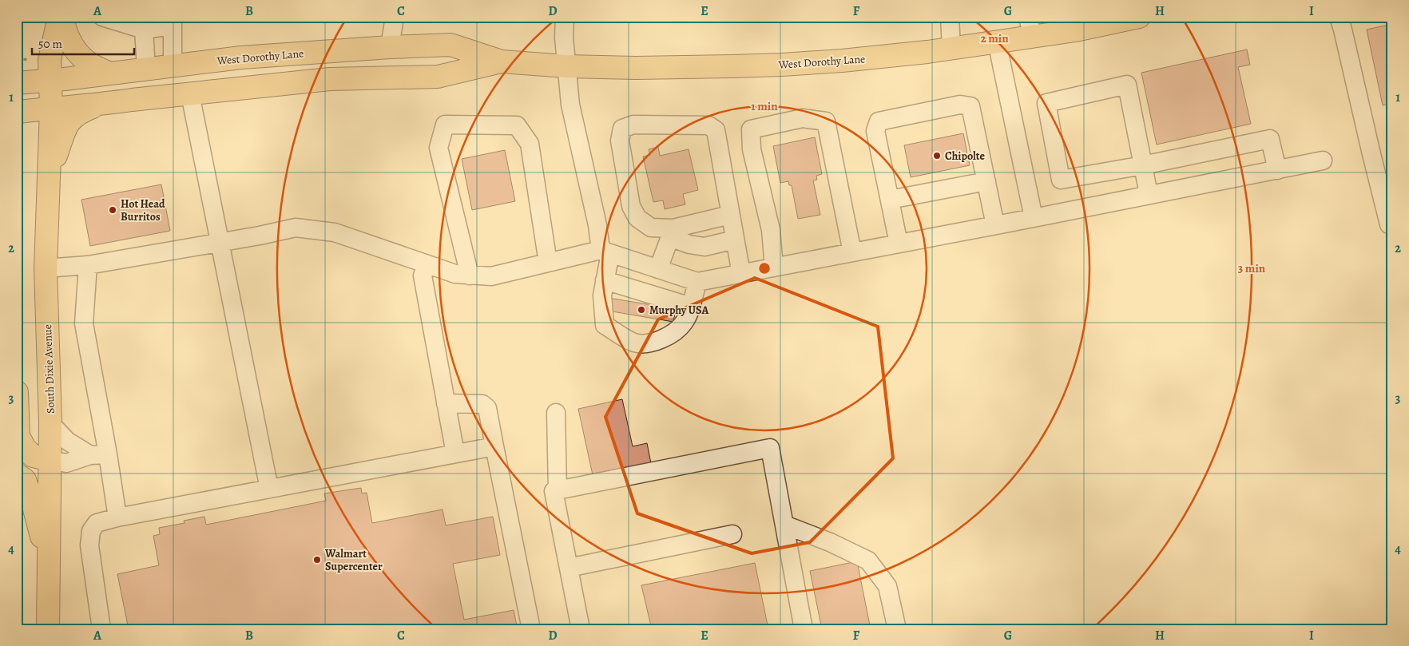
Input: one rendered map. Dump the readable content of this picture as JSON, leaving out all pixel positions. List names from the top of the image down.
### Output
{
  "streets": {
    "main road": ["West Dorothy Lane", "South Dixie Avenue"]
  },
  "crossings": [
    ["West Dorothy Lane", "South Dixie Avenue"]
  ],
  "places": [
    "Chipolte",
    "Hot Head Burritos",
    "Murphy USA",
    "Walmart Supercenter"
  ],
  "scale_bar": "50 m",
  "grid": {
    "columns": [
      "A",
      "B",
      "C",
      "D",
      "E",
      "F",
      "G",
      "H",
      "I"
    ],
    "rows": [
      "1",
      "2",
      "3",
      "4"
    ]
  },
  "rings": ["2 min", "1 min", "3 min"]
}
